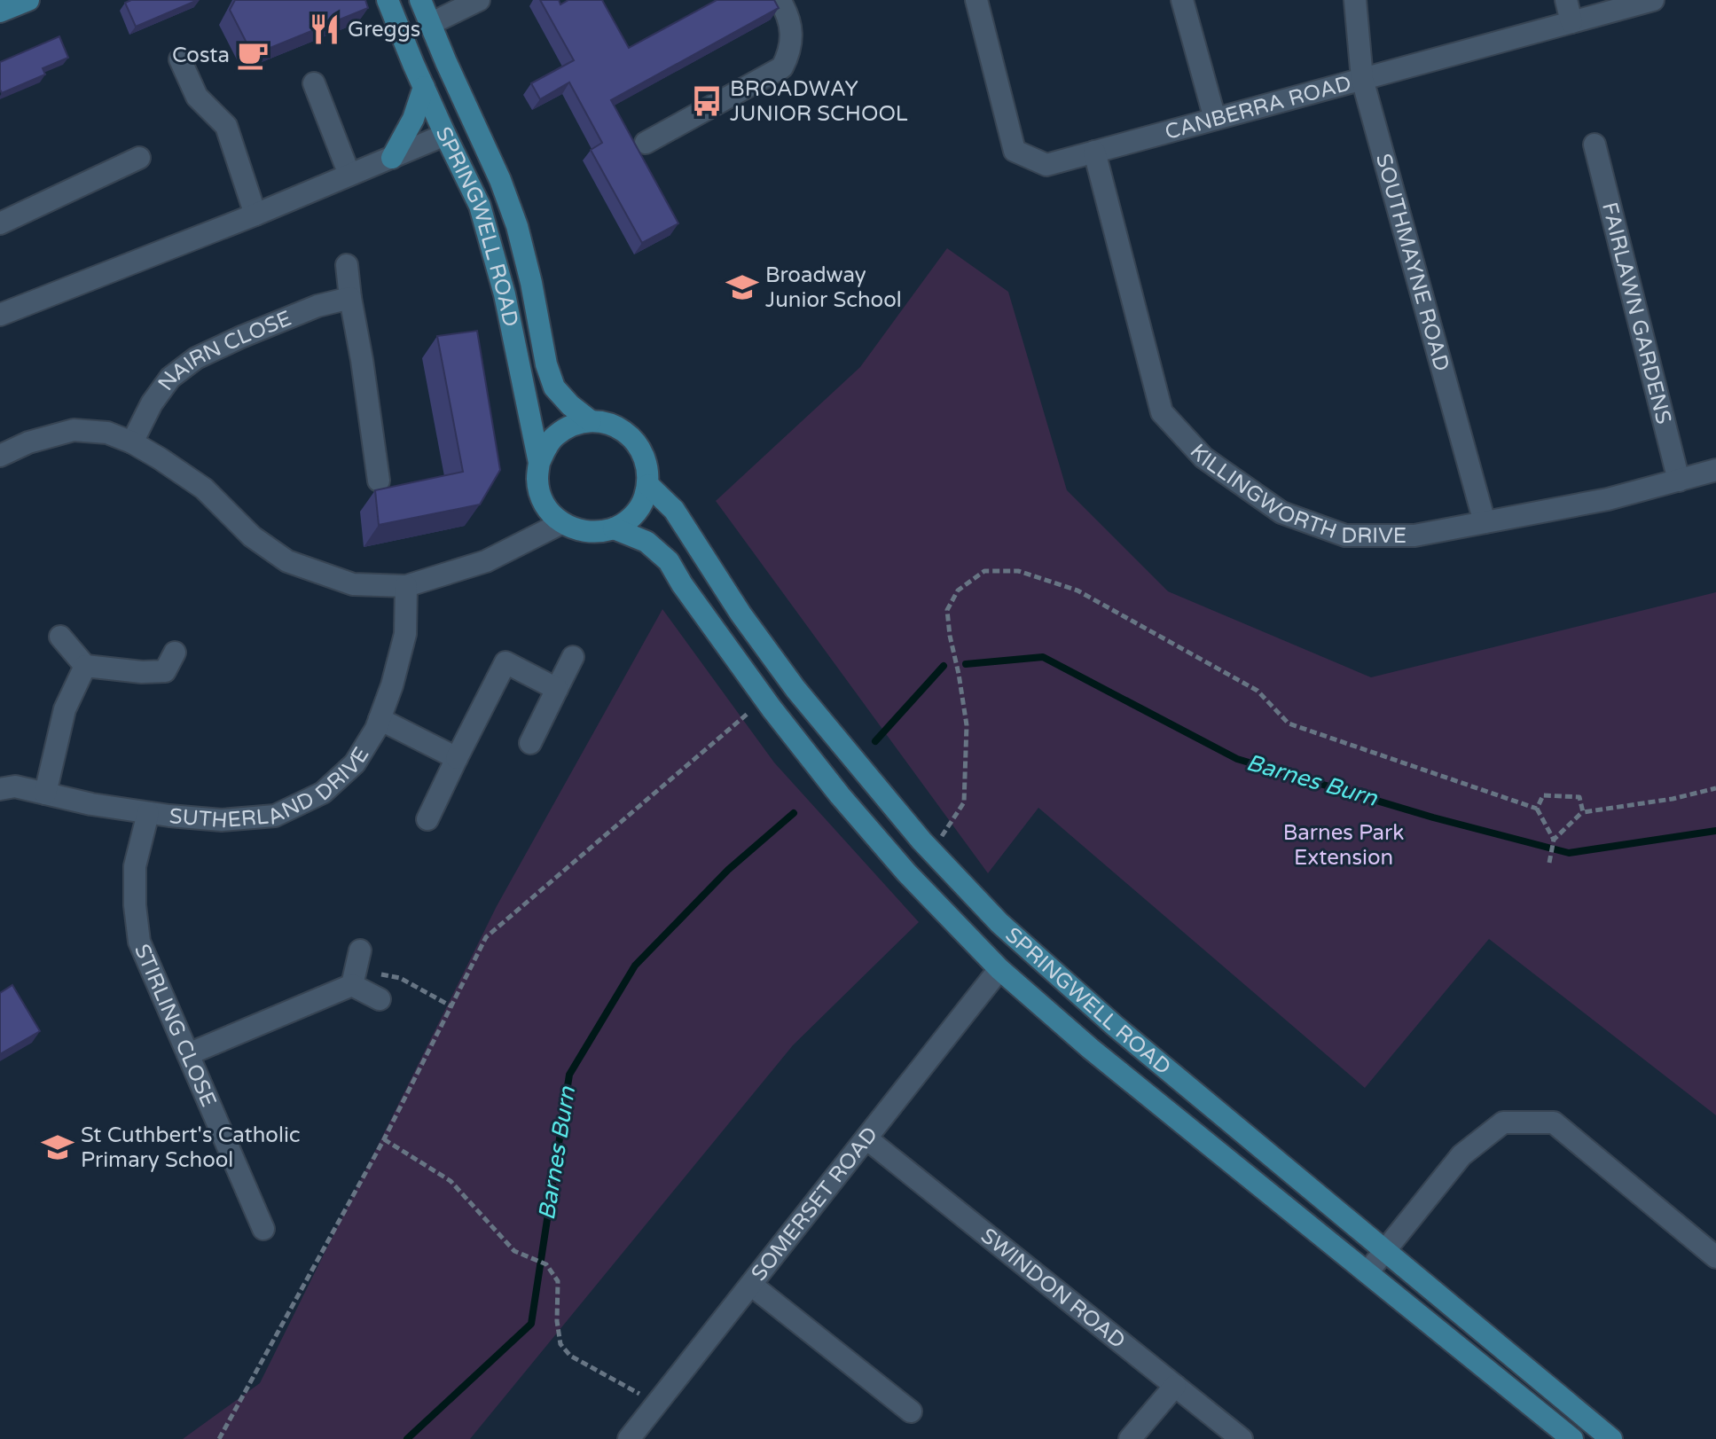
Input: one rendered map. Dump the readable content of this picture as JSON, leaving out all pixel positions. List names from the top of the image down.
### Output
{
  "streets": {
    "main road": ["SPRINGWELL ROAD"],
    "street": [
      "CANBERRA ROAD",
      "SOUTHMAYNE ROAD",
      "FAIRLAWN GARDENS",
      "NAIRN CLOSE",
      "KILLINGWORTH DRIVE",
      "SUTHERLAND DRIVE",
      "STIRLING CLOSE",
      "SOMERSET ROAD",
      "SWINDON ROAD"
    ]
  },
  "crossings": [
    ["CANBERRA ROAD", "SOUTHMAYNE ROAD"],
    ["CANBERRA ROAD", "KILLINGWORTH DRIVE"],
    ["SPRINGWELL ROAD", "SOMERSET ROAD"],
    ["SOUTHMAYNE ROAD", "KILLINGWORTH DRIVE"],
    ["FAIRLAWN GARDENS", "KILLINGWORTH DRIVE"],
    ["SUTHERLAND DRIVE", "STIRLING CLOSE"],
    ["SOMERSET ROAD", "SWINDON ROAD"]
  ],
  "water": ["Barnes Burn"],
  "parks": ["Barnes Park Extension"],
  "places": {
    "restaurant": ["Greggs"],
    "cafe": ["Costa"],
    "bus stop": ["BROADWAY JUNIOR SCHOOL"],
    "school or university": ["Broadway Junior School", "St Cuthbert's Catholic Primary School"]
  }
}
